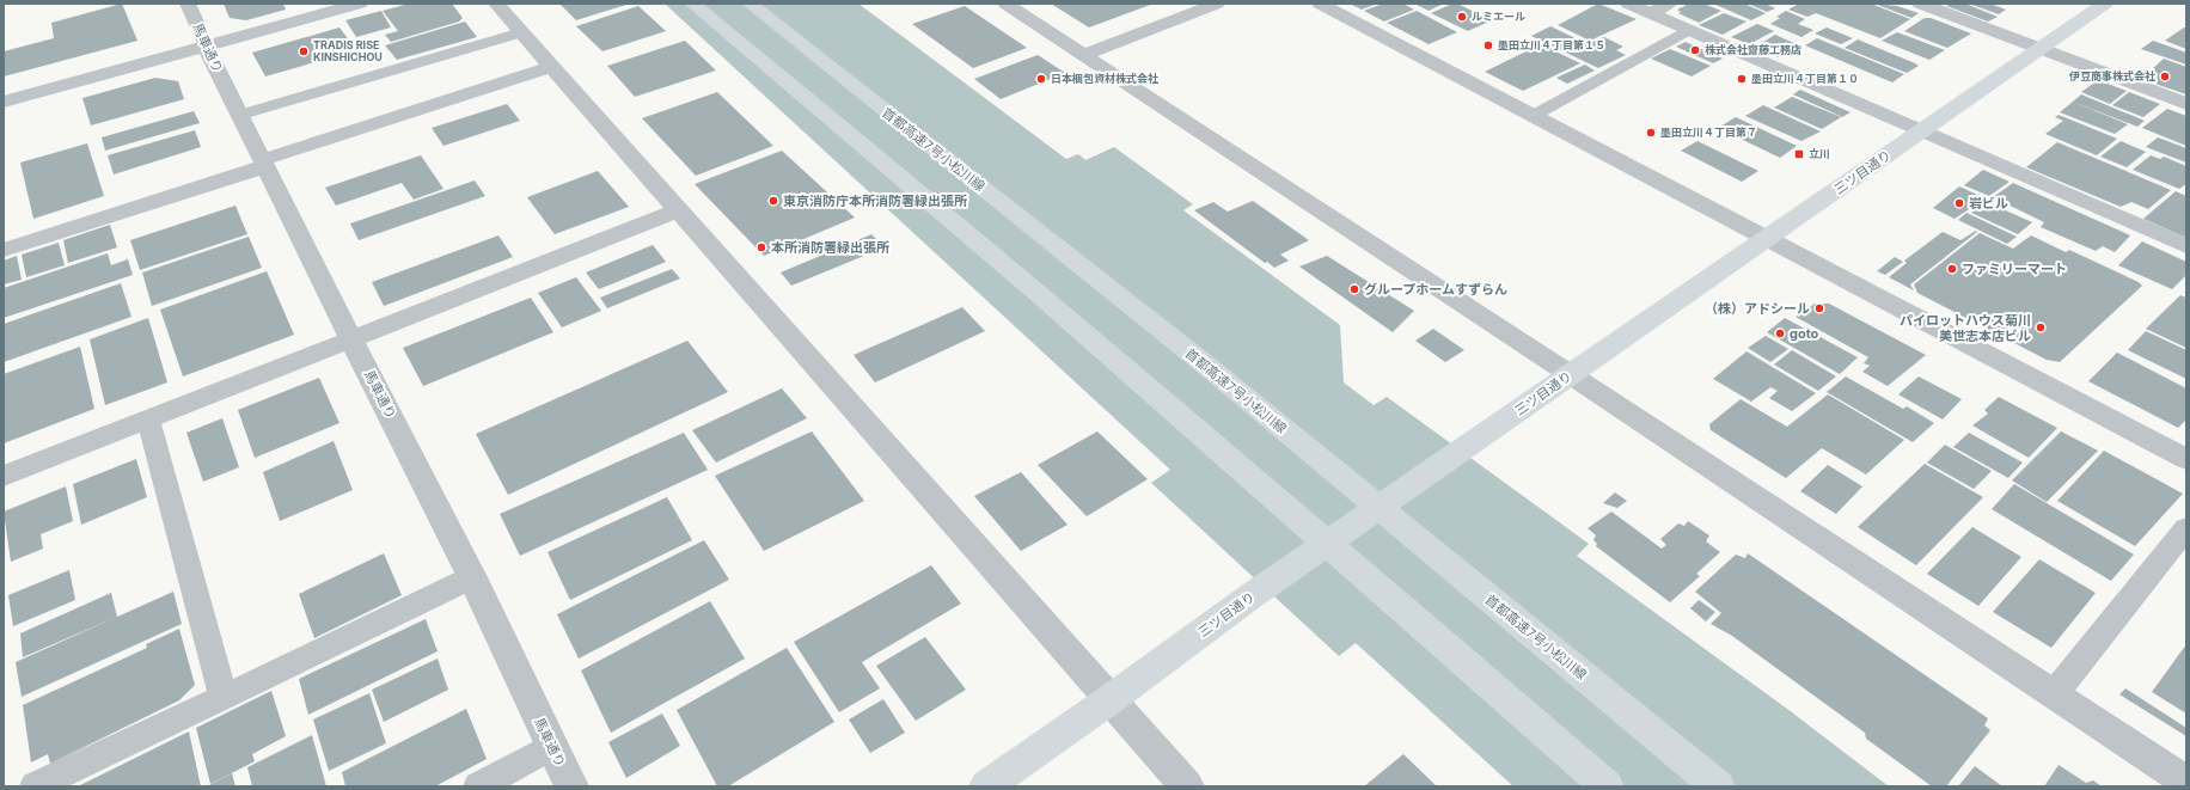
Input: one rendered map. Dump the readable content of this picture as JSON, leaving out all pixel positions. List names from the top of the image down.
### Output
{
  "streets": {
    "main road": ["首都高速7号小松川線", "三ツ目通り"],
    "street": ["馬車通り"]
  },
  "places": {
    "other": [
      "ルミエール",
      "墨田立川４丁目第１５",
      "株式会社齋藤工務店",
      "TRADIS RISE KINSHICHOU",
      "伊豆商事株式会社",
      "日本梱包資材株式会社",
      "墨田立川４丁目第１０",
      "墨田立川４丁目第７",
      "東京消防庁本所消防署緑出張所",
      "岩ビル",
      "本所消防署緑出張所",
      "ファミリーマート",
      "グループホームすずらん",
      "（株）アドシール",
      "パイロットハウス菊川 美世志本店ビル",
      "goto"
    ],
    "transit": ["立川"]
  }
}
